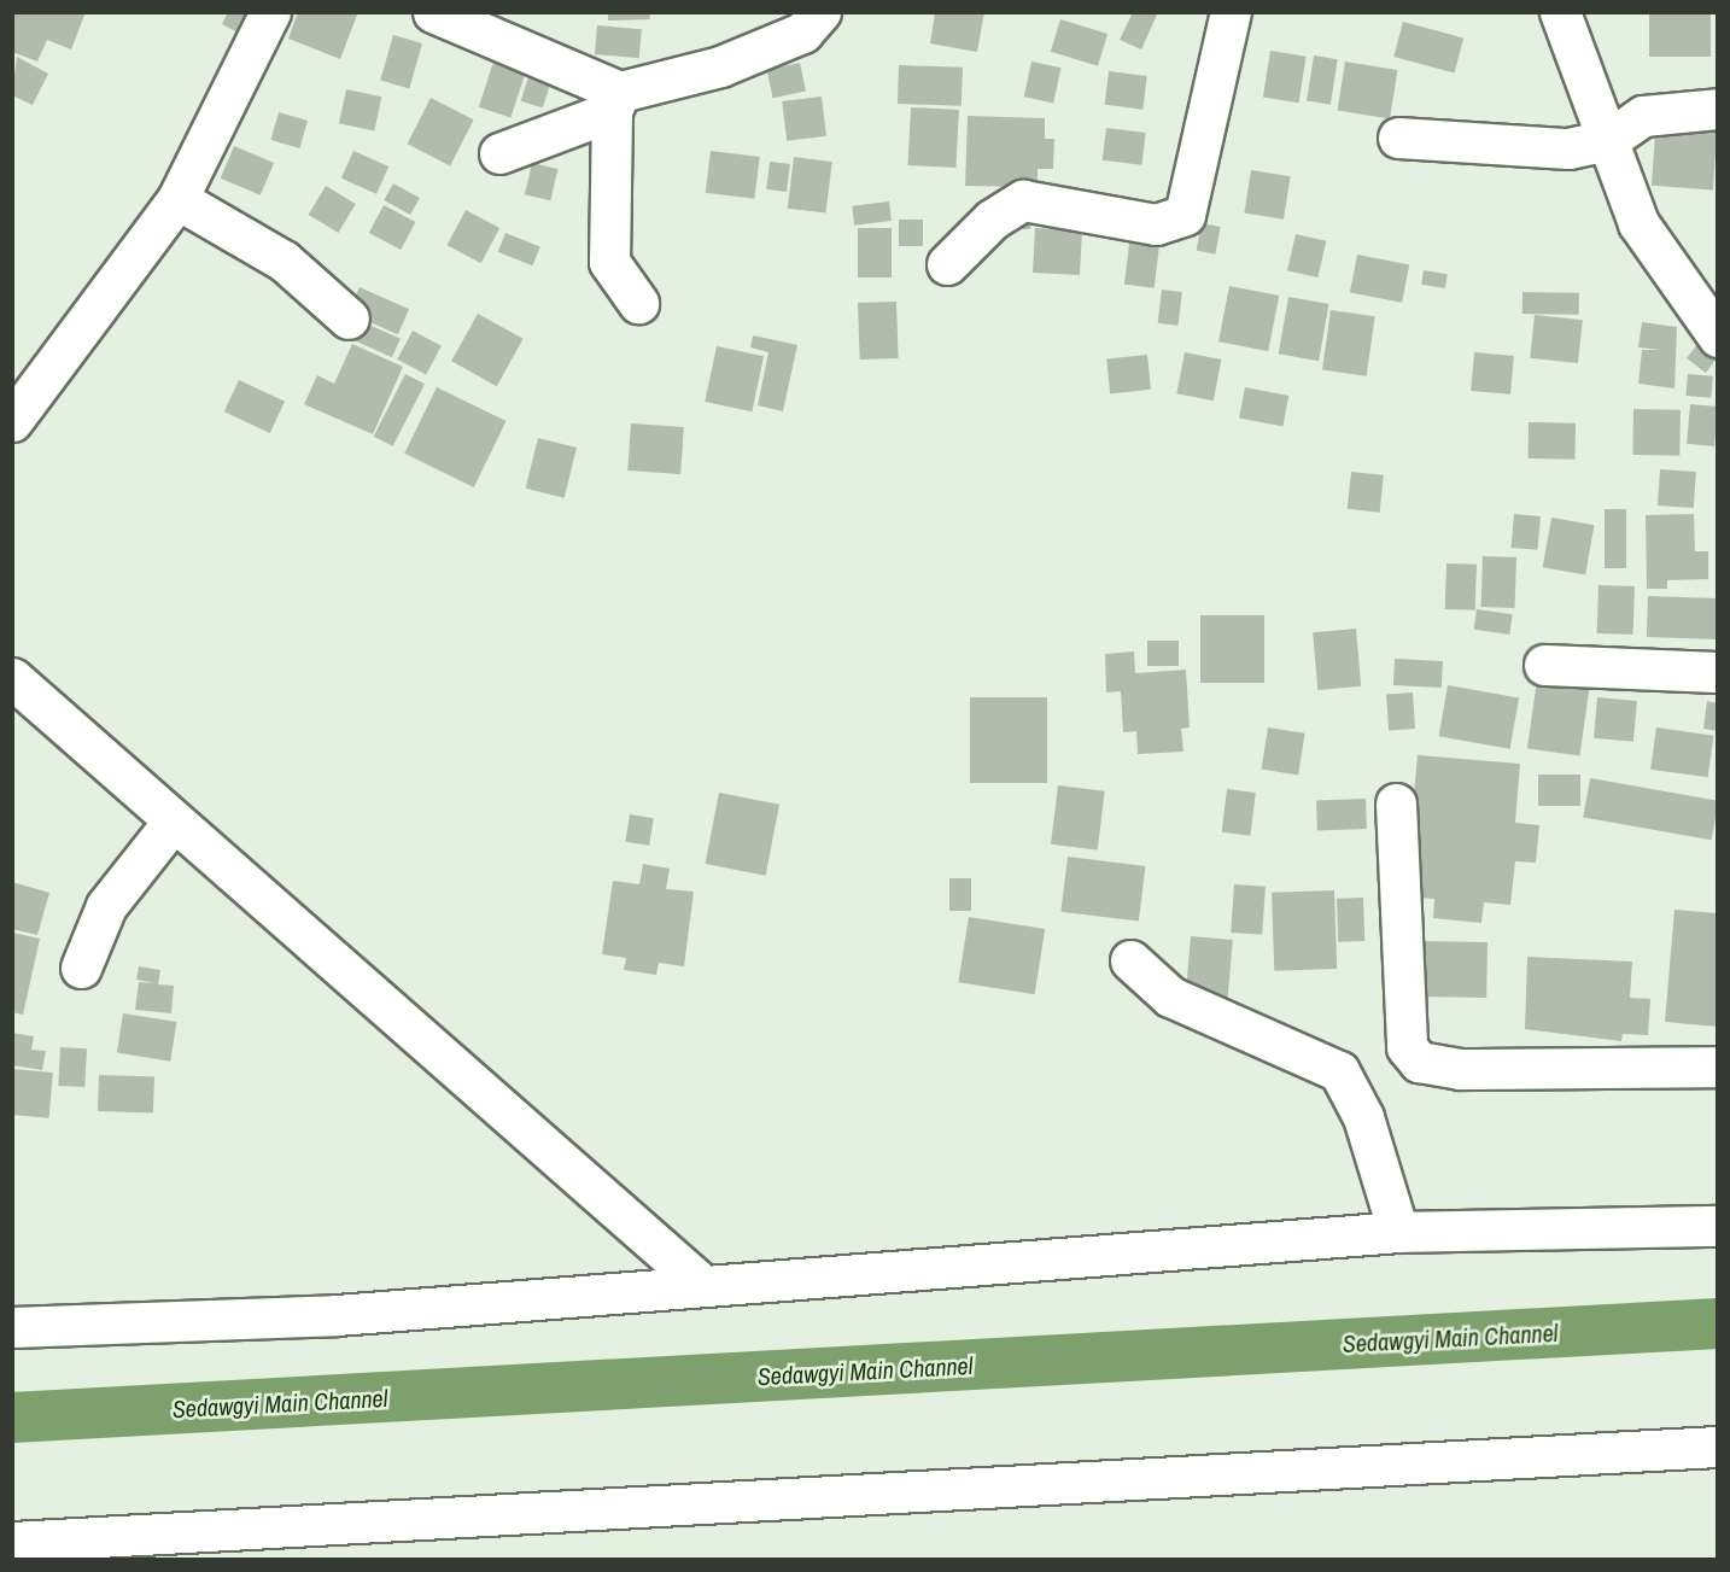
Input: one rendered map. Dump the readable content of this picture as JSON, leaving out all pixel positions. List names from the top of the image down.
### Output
{
  "water": ["Sedawgyi Main Channel"]
}
